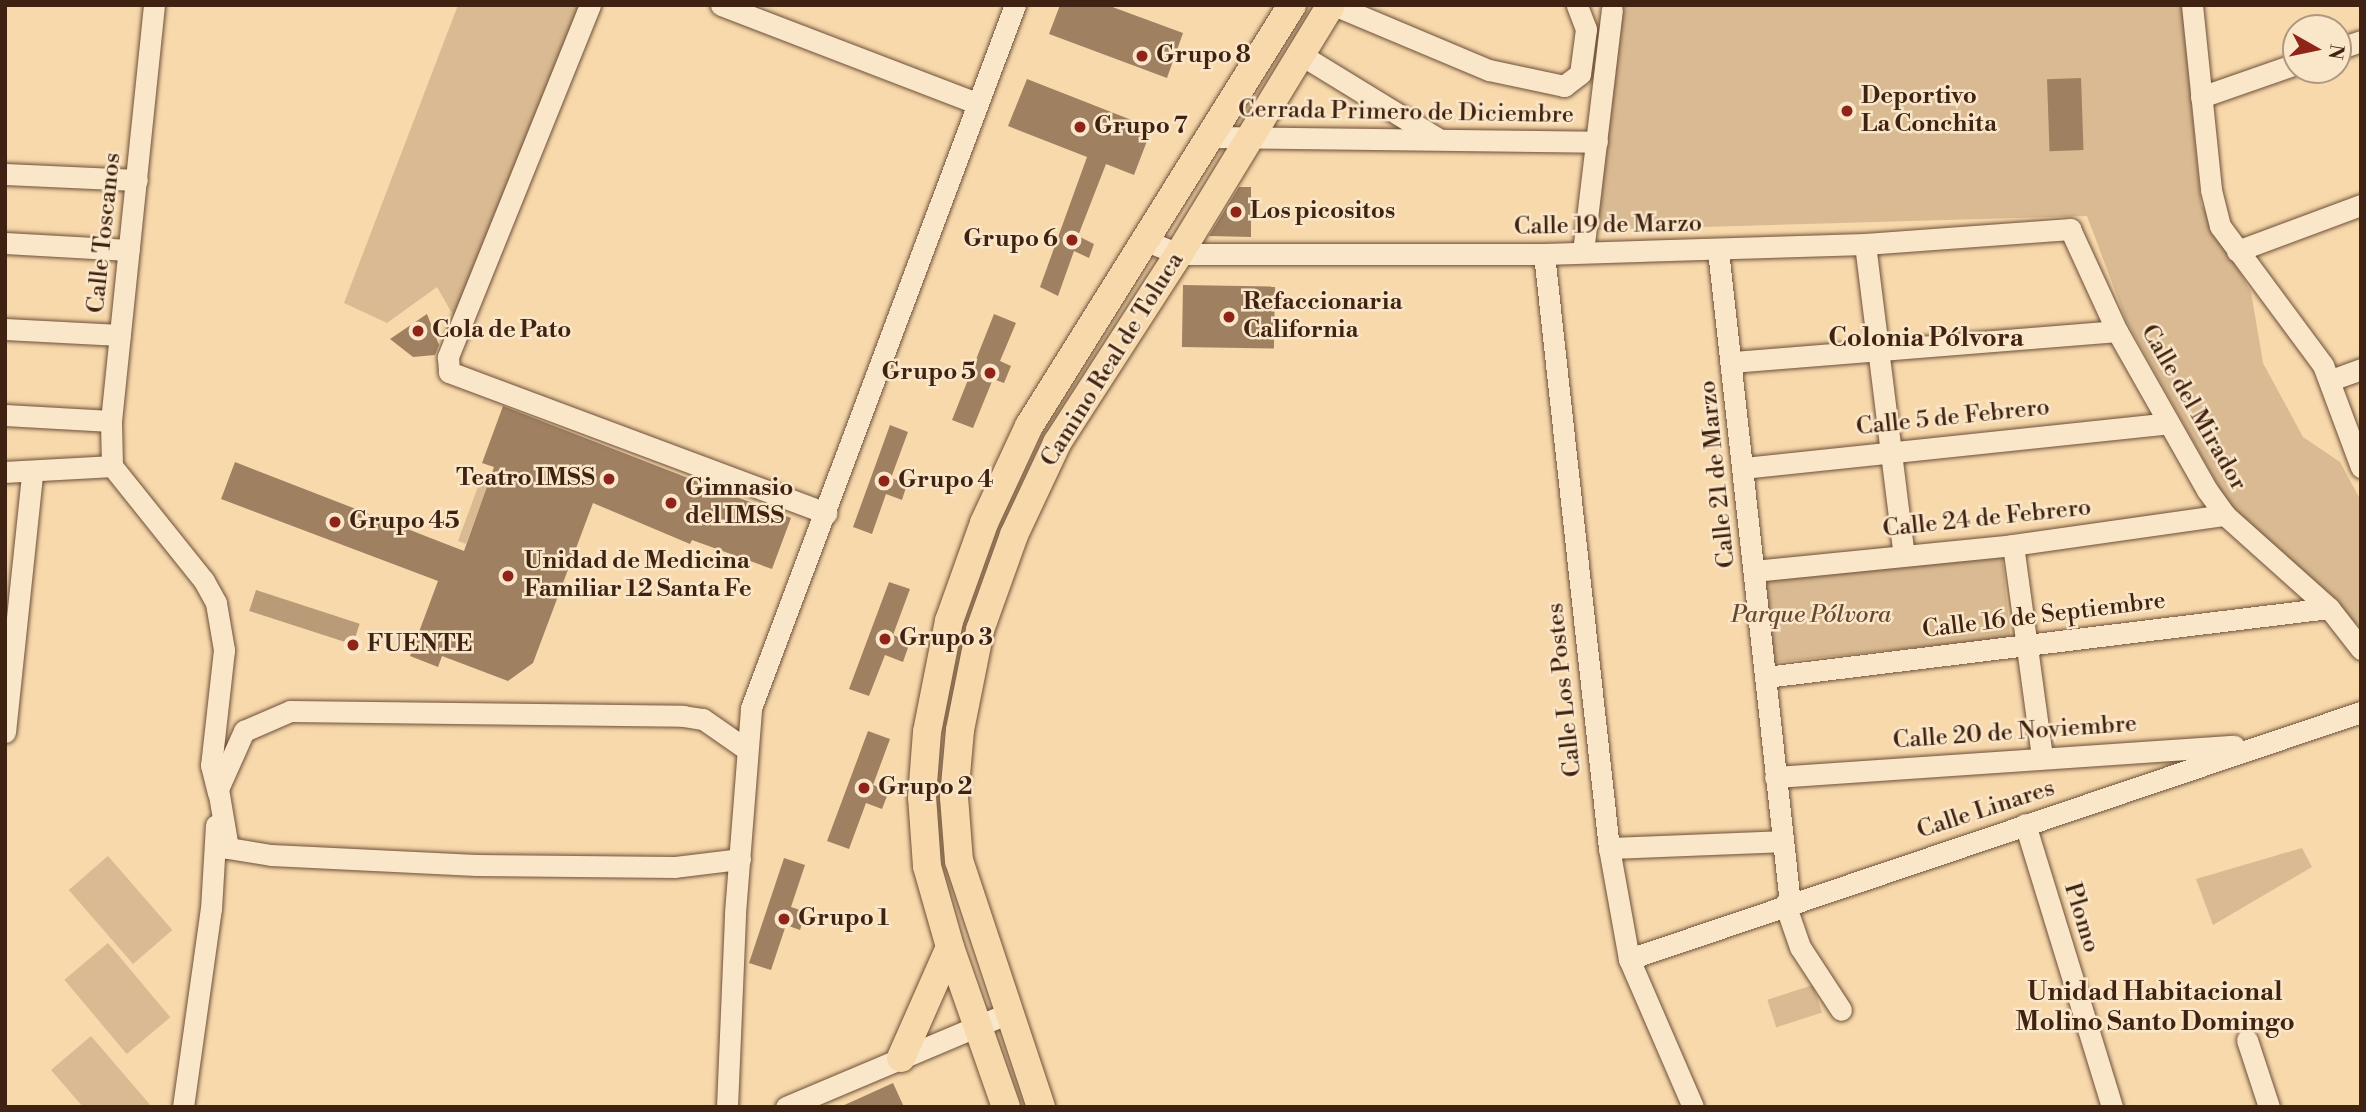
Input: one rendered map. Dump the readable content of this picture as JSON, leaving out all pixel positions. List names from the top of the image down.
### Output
{
  "streets": {
    "main road": ["Camino Real de Toluca"],
    "street": [
      "Cerrada Primero de Diciembre",
      "Calle 19 de Marzo",
      "Calle Toscanos",
      "Calle del Mirador",
      "Calle 5 de Febrero",
      "Calle 21 de Marzo",
      "Calle 24 de Febrero",
      "Calle 16 de Septiembre",
      "Calle Los Postes",
      "Calle 20 de Noviembre",
      "Calle Linares",
      "Plomo"
    ]
  },
  "crossings": [
    ["Cerrada Primero de Diciembre", "Camino Real de Toluca"],
    ["Calle 19 de Marzo", "Camino Real de Toluca"],
    ["Calle 19 de Marzo", "Calle del Mirador"],
    ["Calle 19 de Marzo", "Calle 21 de Marzo"],
    ["Calle 19 de Marzo", "Calle Los Postes"],
    ["Calle del Mirador", "Calle 5 de Febrero"],
    ["Calle del Mirador", "Calle 24 de Febrero"],
    ["Calle del Mirador", "Calle 16 de Septiembre"],
    ["Calle 5 de Febrero", "Calle 21 de Marzo"],
    ["Calle 21 de Marzo", "Calle 24 de Febrero"],
    ["Calle 21 de Marzo", "Calle 16 de Septiembre"],
    ["Calle 21 de Marzo", "Calle 20 de Noviembre"],
    ["Calle 21 de Marzo", "Calle Linares"],
    ["Calle Los Postes", "Calle Linares"],
    ["Calle 20 de Noviembre", "Calle Linares"],
    ["Calle Linares", "Plomo"]
  ],
  "districts": ["Colonia Pólvora", "Unidad Habitacional Molino Santo Domingo"],
  "parks": ["Parque Pólvora"],
  "places": [
    "Grupo 8",
    "Deportivo La Conchita",
    "Grupo 7",
    "Los picositos",
    "Grupo 6",
    "Refaccionaria California",
    "Cola de Pato",
    "Grupo 5",
    "Teatro IMSS",
    "Grupo 4",
    "Gimnasio del IMSS",
    "Grupo 45",
    "Unidad de Medicina Familiar 12 Santa Fe",
    "Grupo 3",
    "FUENTE",
    "Grupo 2",
    "Grupo 1"
  ],
  "north": "right"
}
